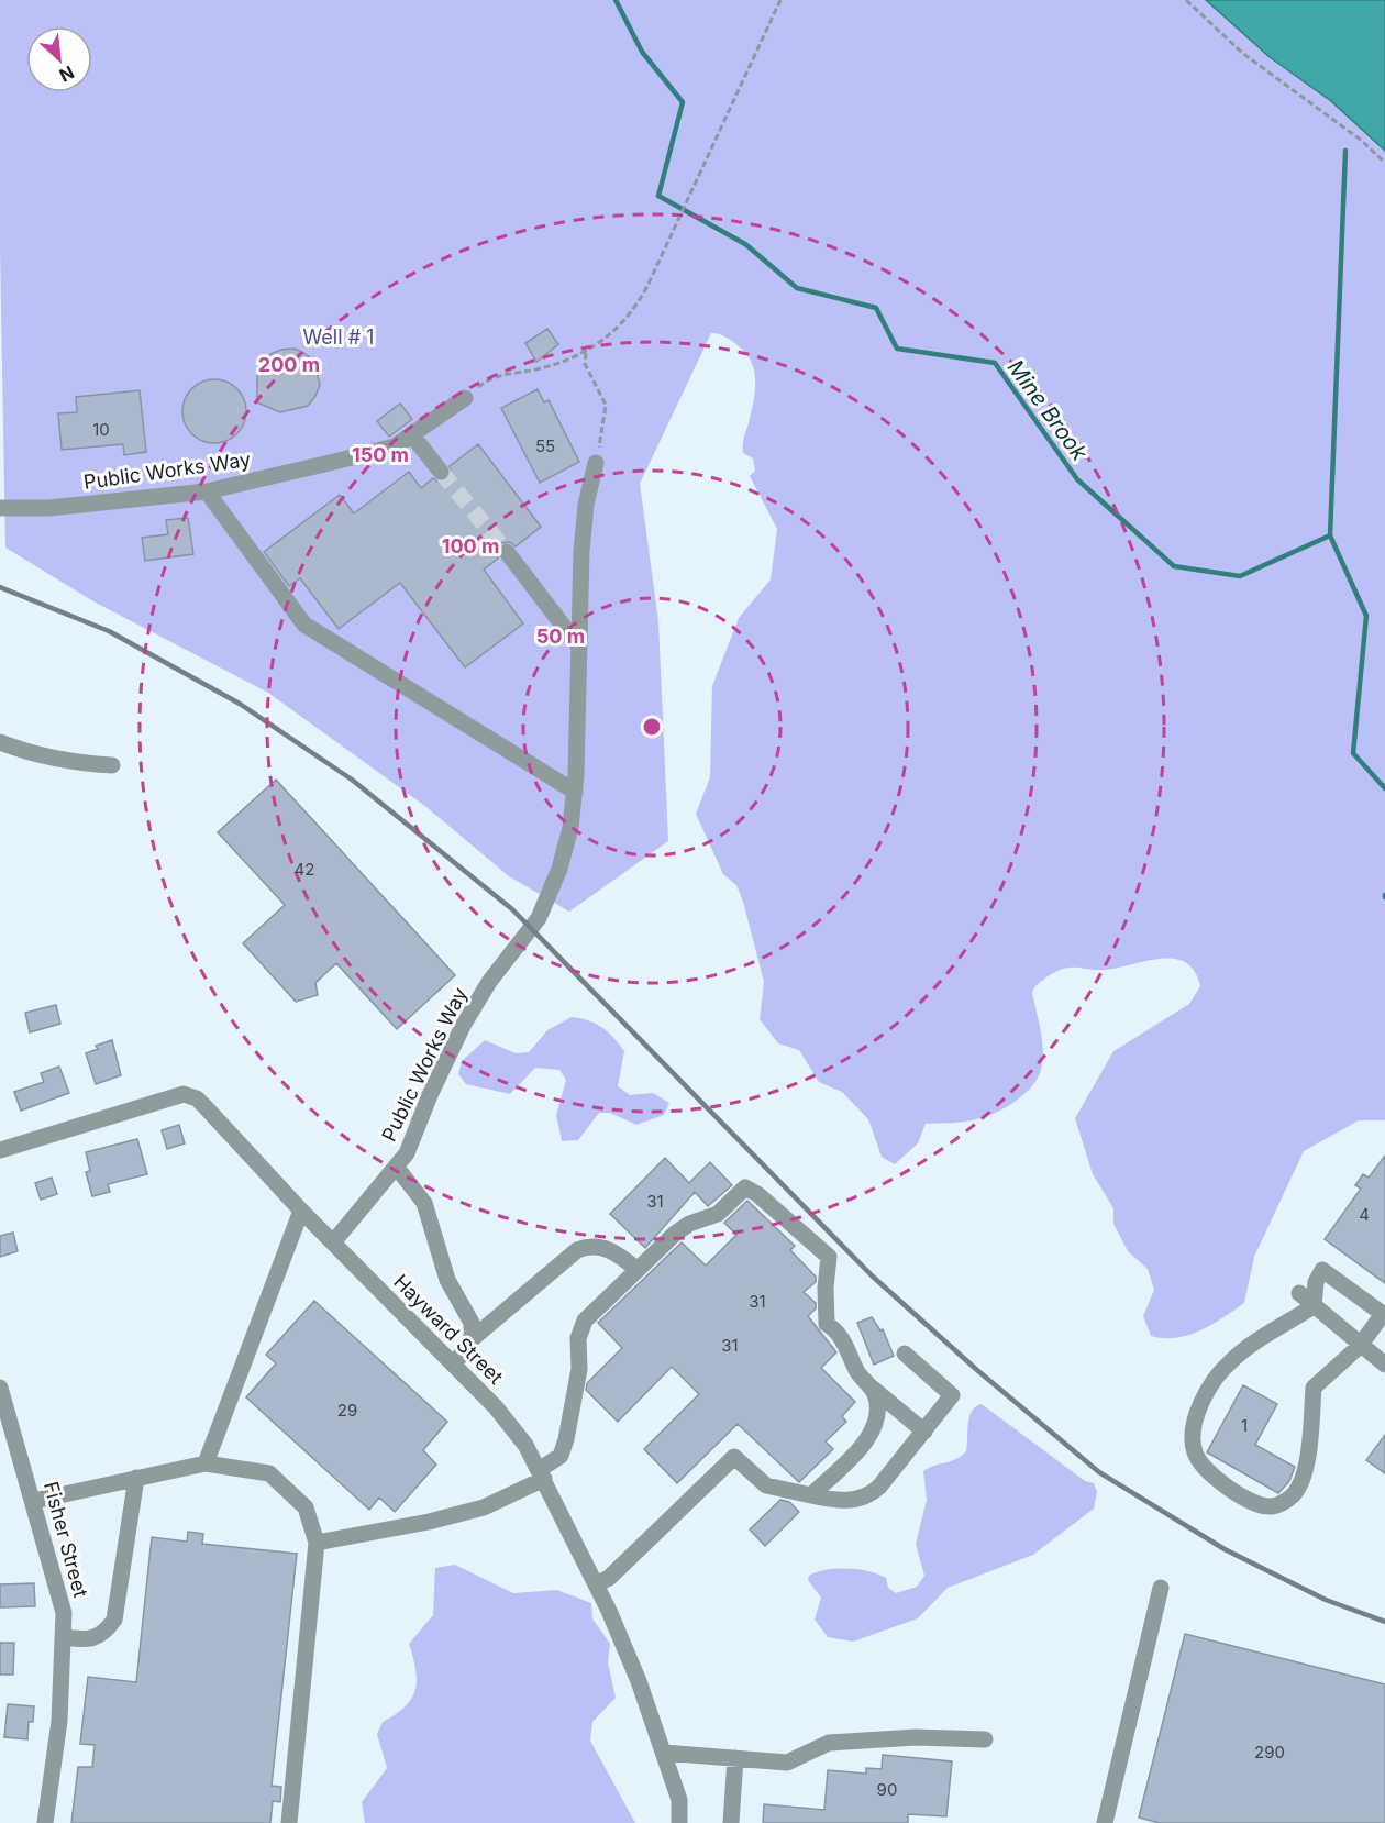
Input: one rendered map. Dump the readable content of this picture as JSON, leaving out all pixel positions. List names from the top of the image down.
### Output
{
  "streets": {
    "street": ["Public Works Way", "Hayward Street", "Fisher Street"]
  },
  "crossings": [
    ["Public Works Way", "Hayward Street"]
  ],
  "water": ["Mine Brook"],
  "parks": ["Well # 1"],
  "house_numbers": [
    "10",
    "55",
    "42",
    "31",
    "4",
    "31",
    "31",
    "29",
    "1",
    "290",
    "90"
  ],
  "north": "bottom right",
  "rings": [
    "200 m",
    "150 m",
    "100 m",
    "50 m"
  ]
}
